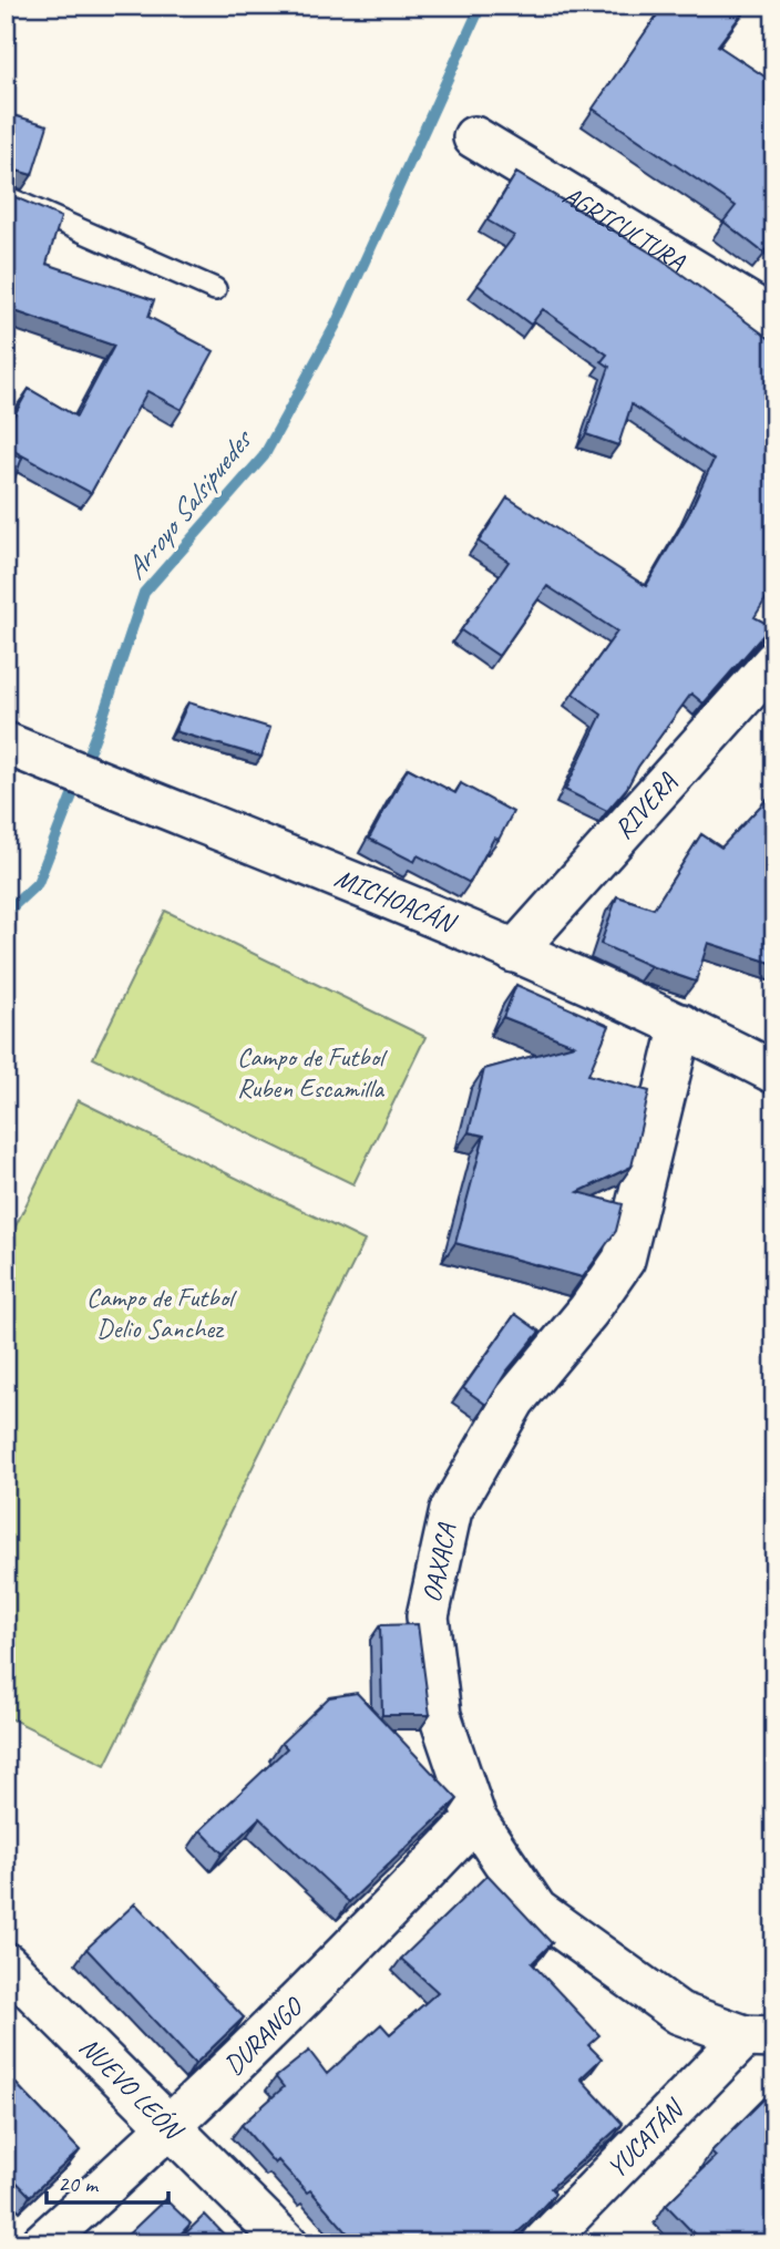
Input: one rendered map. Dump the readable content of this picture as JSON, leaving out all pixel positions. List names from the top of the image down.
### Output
{
  "streets": {
    "street": [
      "AGRICULTURA",
      "RIVERA",
      "MICHOACÁN",
      "OAXACA",
      "DURANGO",
      "NUEVO LEÓN",
      "YUCATÁN"
    ]
  },
  "crossings": [
    ["RIVERA", "MICHOACÁN"],
    ["MICHOACÁN", "OAXACA"],
    ["OAXACA", "DURANGO"],
    ["OAXACA", "YUCATÁN"],
    ["DURANGO", "NUEVO LEÓN"]
  ],
  "water": ["Arroyo Salsipuedes"],
  "parks": ["Campo de Futbol Ruben Escamilla", "Campo de Futbol Delio Sanchez"],
  "scale_bar": "20 m"
}
